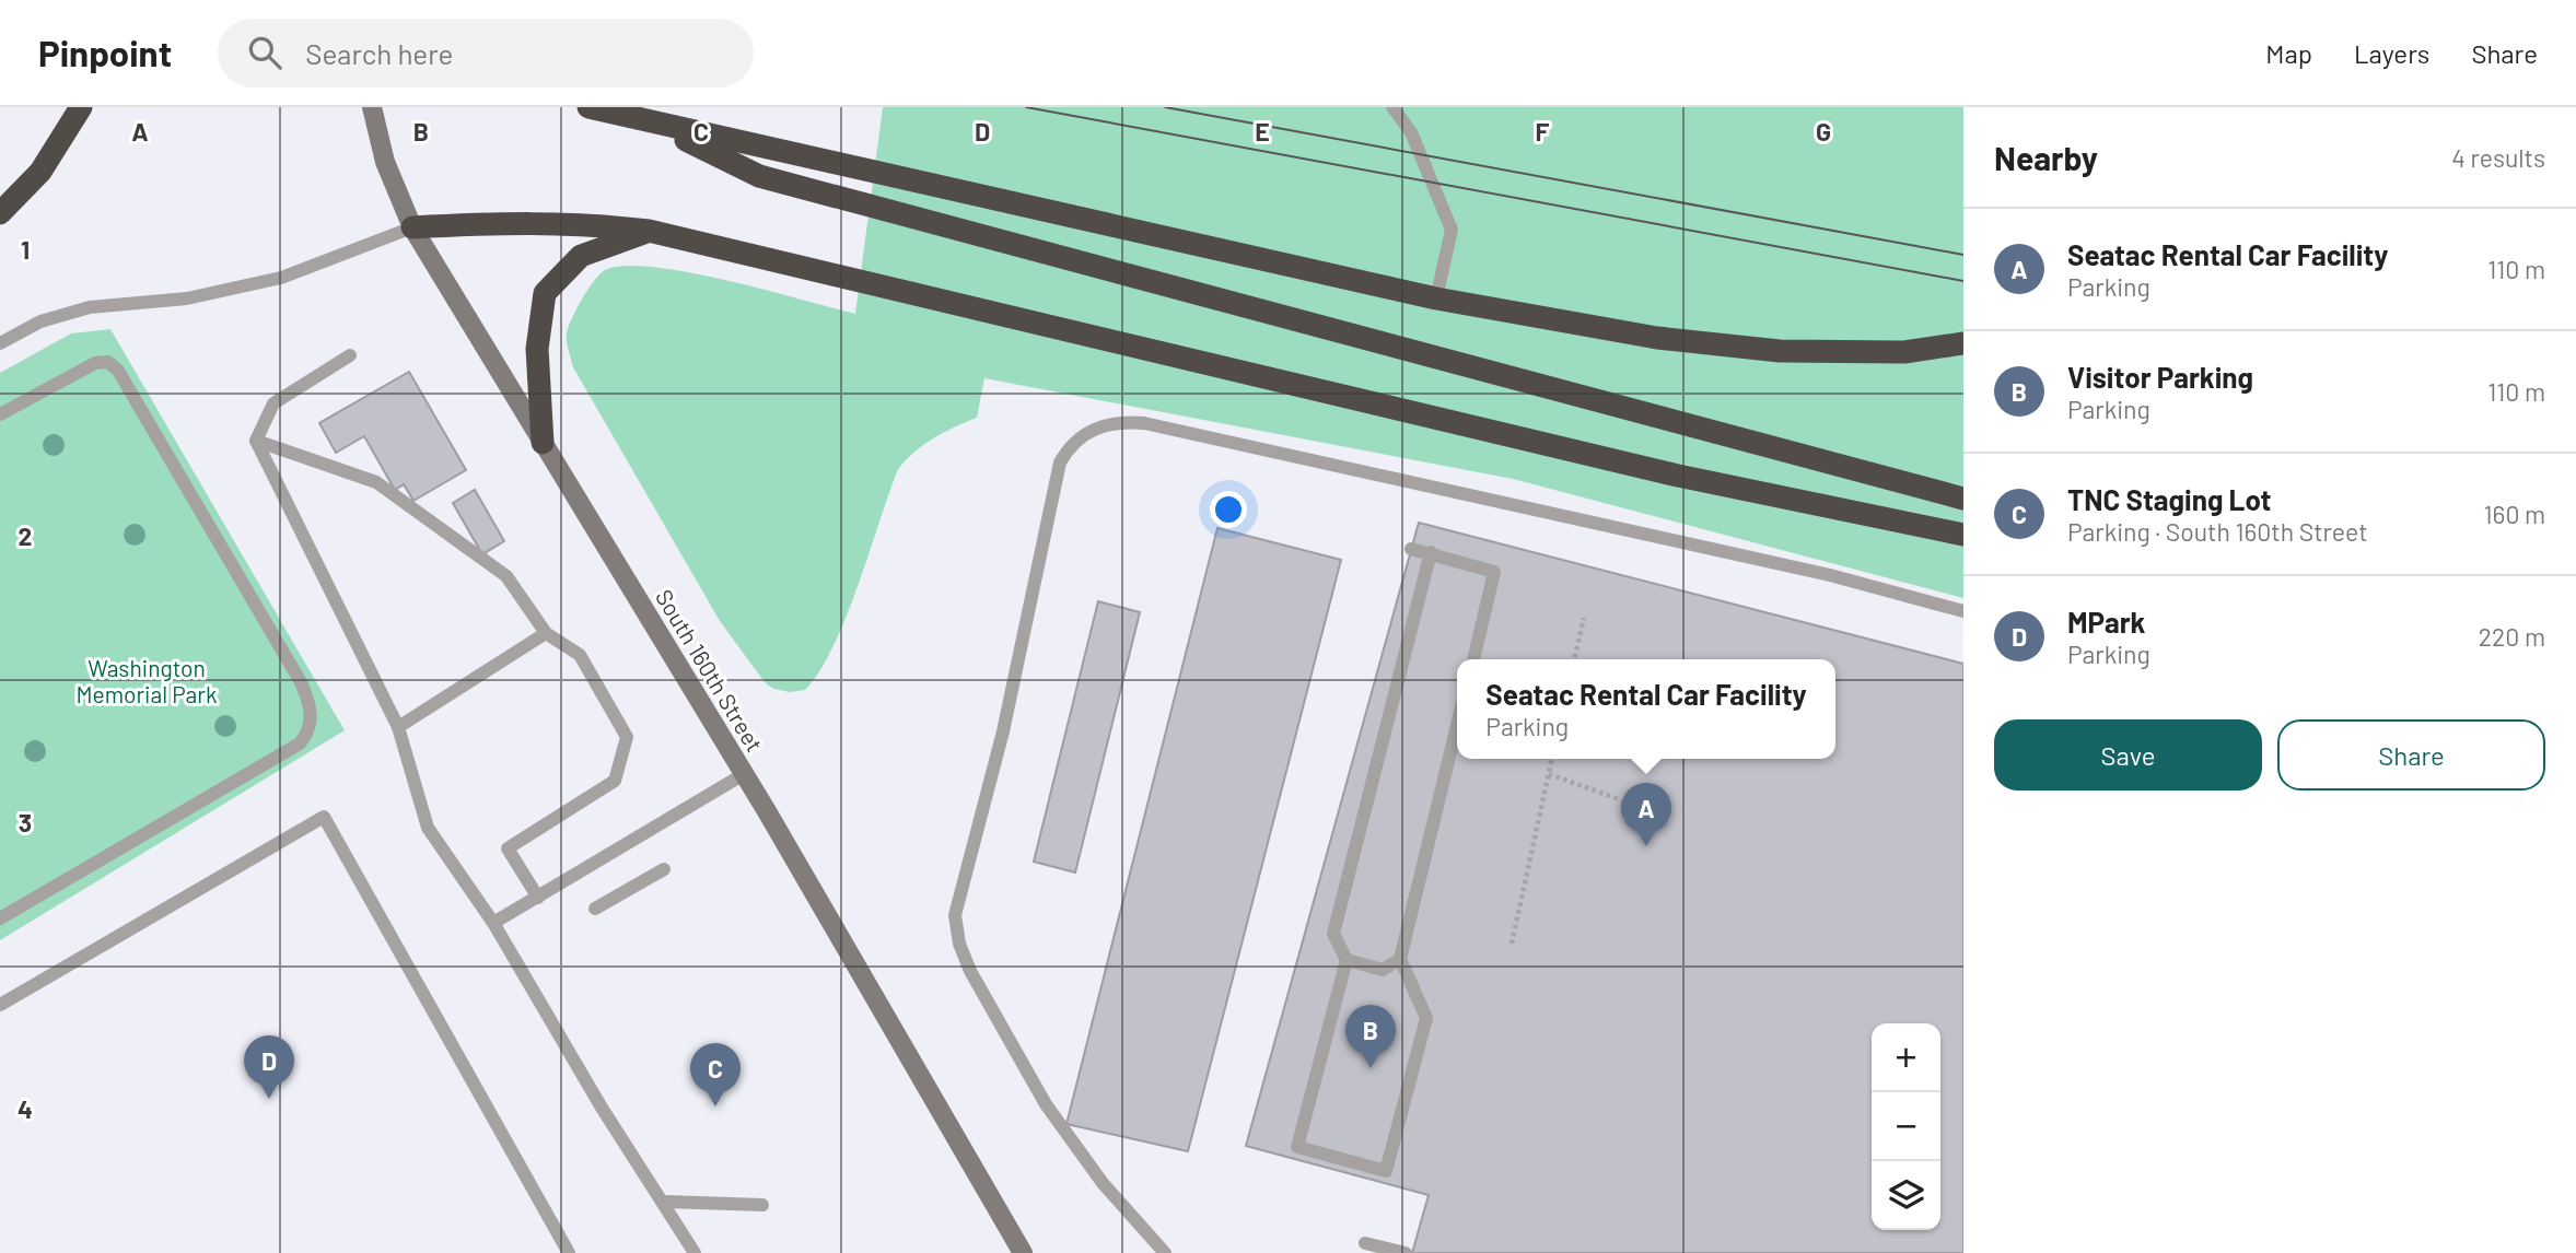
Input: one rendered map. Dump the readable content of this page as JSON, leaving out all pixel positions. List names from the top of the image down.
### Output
{
  "streets": {
    "main road": ["South 160th Street"]
  },
  "parks": ["Washington Memorial Park"],
  "page": {
    "header": "Pinpoint",
    "search": "Search here",
    "nav": ["Map", "Layers", "Share"],
    "heading": ["Nearby", "4 results"],
    "list": [
      {
        "mark": "A",
        "name": "Seatac Rental Car Facility",
        "note": "Parking",
        "value": "110 m"
      },
      {
        "mark": "B",
        "name": "Visitor Parking",
        "note": "Parking",
        "value": "110 m"
      },
      {
        "mark": "C",
        "name": "TNC Staging Lot",
        "note": "Parking · South 160th Street",
        "value": "160 m"
      },
      {
        "mark": "D",
        "name": "MPark",
        "note": "Parking",
        "value": "220 m"
      }
    ],
    "popup": ["Seatac Rental Car Facility", "Parking"],
    "buttons": ["Save", "Share"],
    "pins": [
      "A",
      "B",
      "D",
      "C"
    ],
    "map_buttons": ["+", "−"]
  },
  "grid": {
    "columns": [
      "A",
      "B",
      "C",
      "D",
      "E",
      "F",
      "G"
    ],
    "rows": [
      "1",
      "2",
      "3",
      "4"
    ]
  }
}
